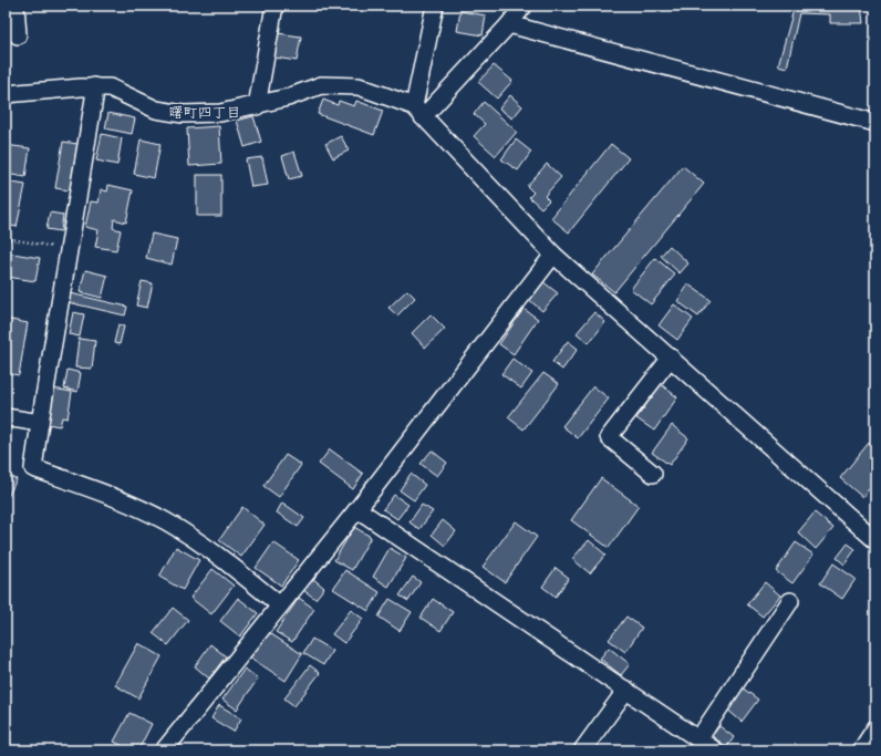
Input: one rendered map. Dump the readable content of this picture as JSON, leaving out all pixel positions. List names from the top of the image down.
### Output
{
  "districts": ["曙町四丁目"]
}
